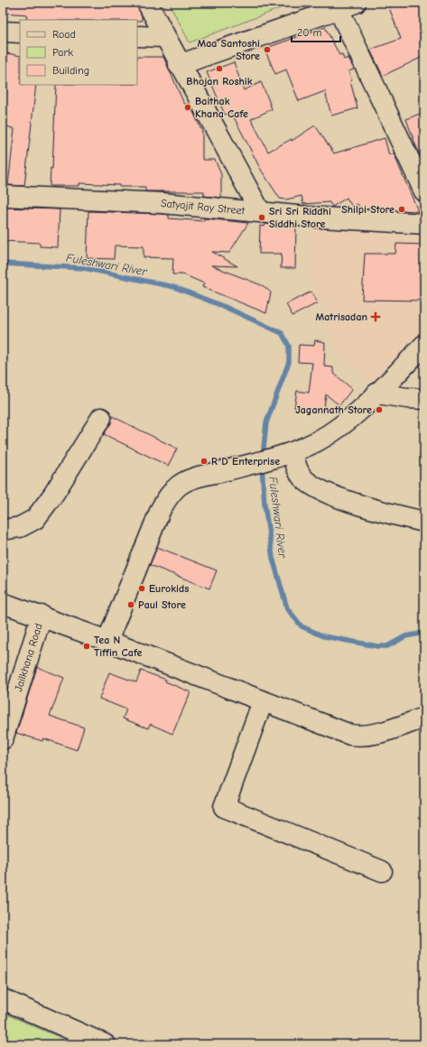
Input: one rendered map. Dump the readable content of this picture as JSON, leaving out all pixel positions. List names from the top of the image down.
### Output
{
  "streets": {
    "street": ["Satyajit Ray Street", "Jailkhana Road"]
  },
  "water": ["Fuleshwari River"],
  "places": {
    "other": [
      "Maa Santoshi Store",
      "Bhojan Roshik",
      "Baithak Khana Cafe",
      "Shilpi Store",
      "Sri Sri Riddhi Siddhi Store",
      "Jagannath Store",
      "R D Enterprise",
      "Eurokids",
      "Paul Store",
      "Tea N Tiffin Cafe"
    ],
    "health": ["Matrisadan"]
  },
  "legend": ["Road", "Park", "Building"],
  "scale_bar": "20 m"
}
